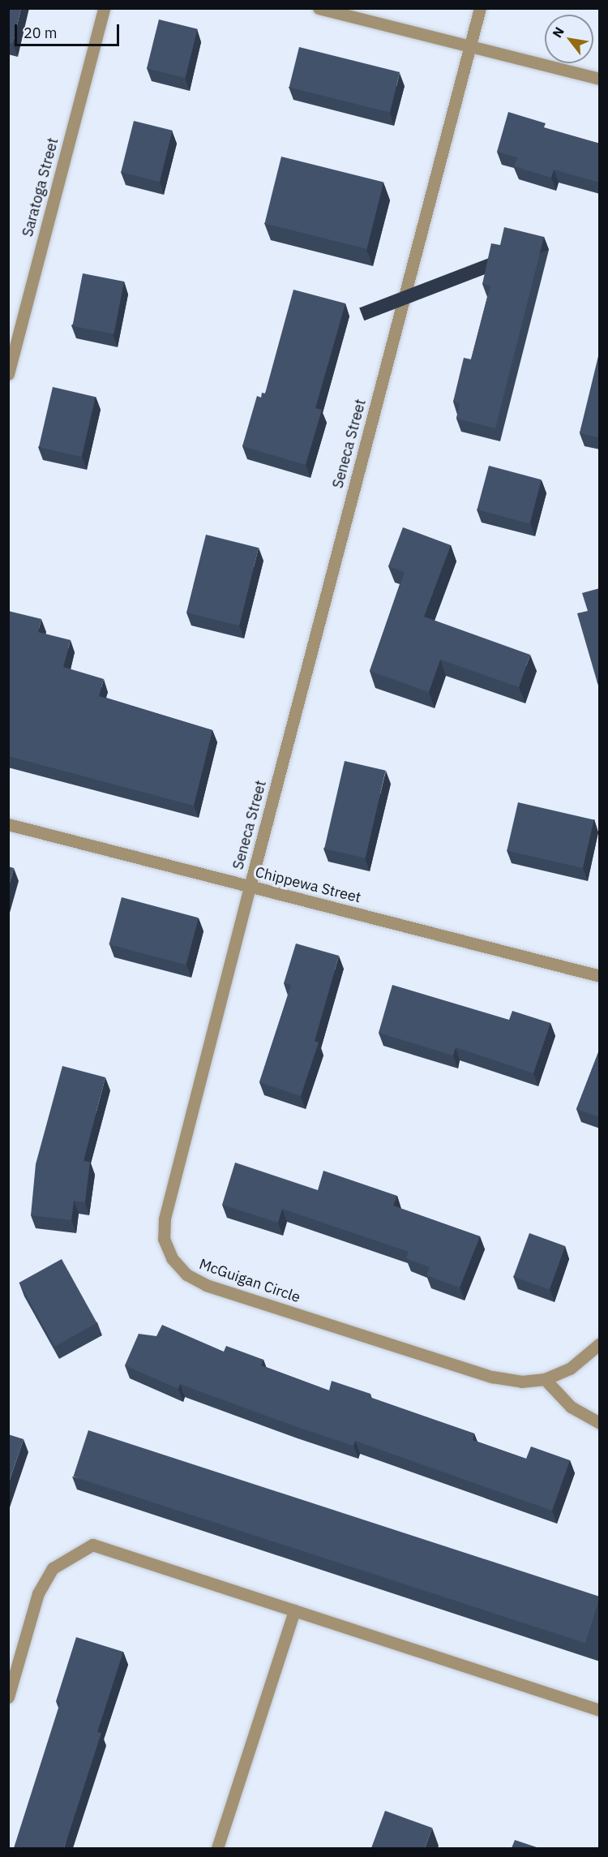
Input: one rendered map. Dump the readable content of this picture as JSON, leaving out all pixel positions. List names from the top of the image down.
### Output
{
  "streets": {
    "street": [
      "Saratoga Street",
      "Seneca Street",
      "Chippewa Street",
      "McGuigan Circle"
    ]
  },
  "crossings": [
    ["Seneca Street", "Chippewa Street"],
    ["Seneca Street", "McGuigan Circle"],
    ["Chippewa Street", "McGuigan Circle"]
  ],
  "scale_bar": "20 m",
  "north": "top left"
}
